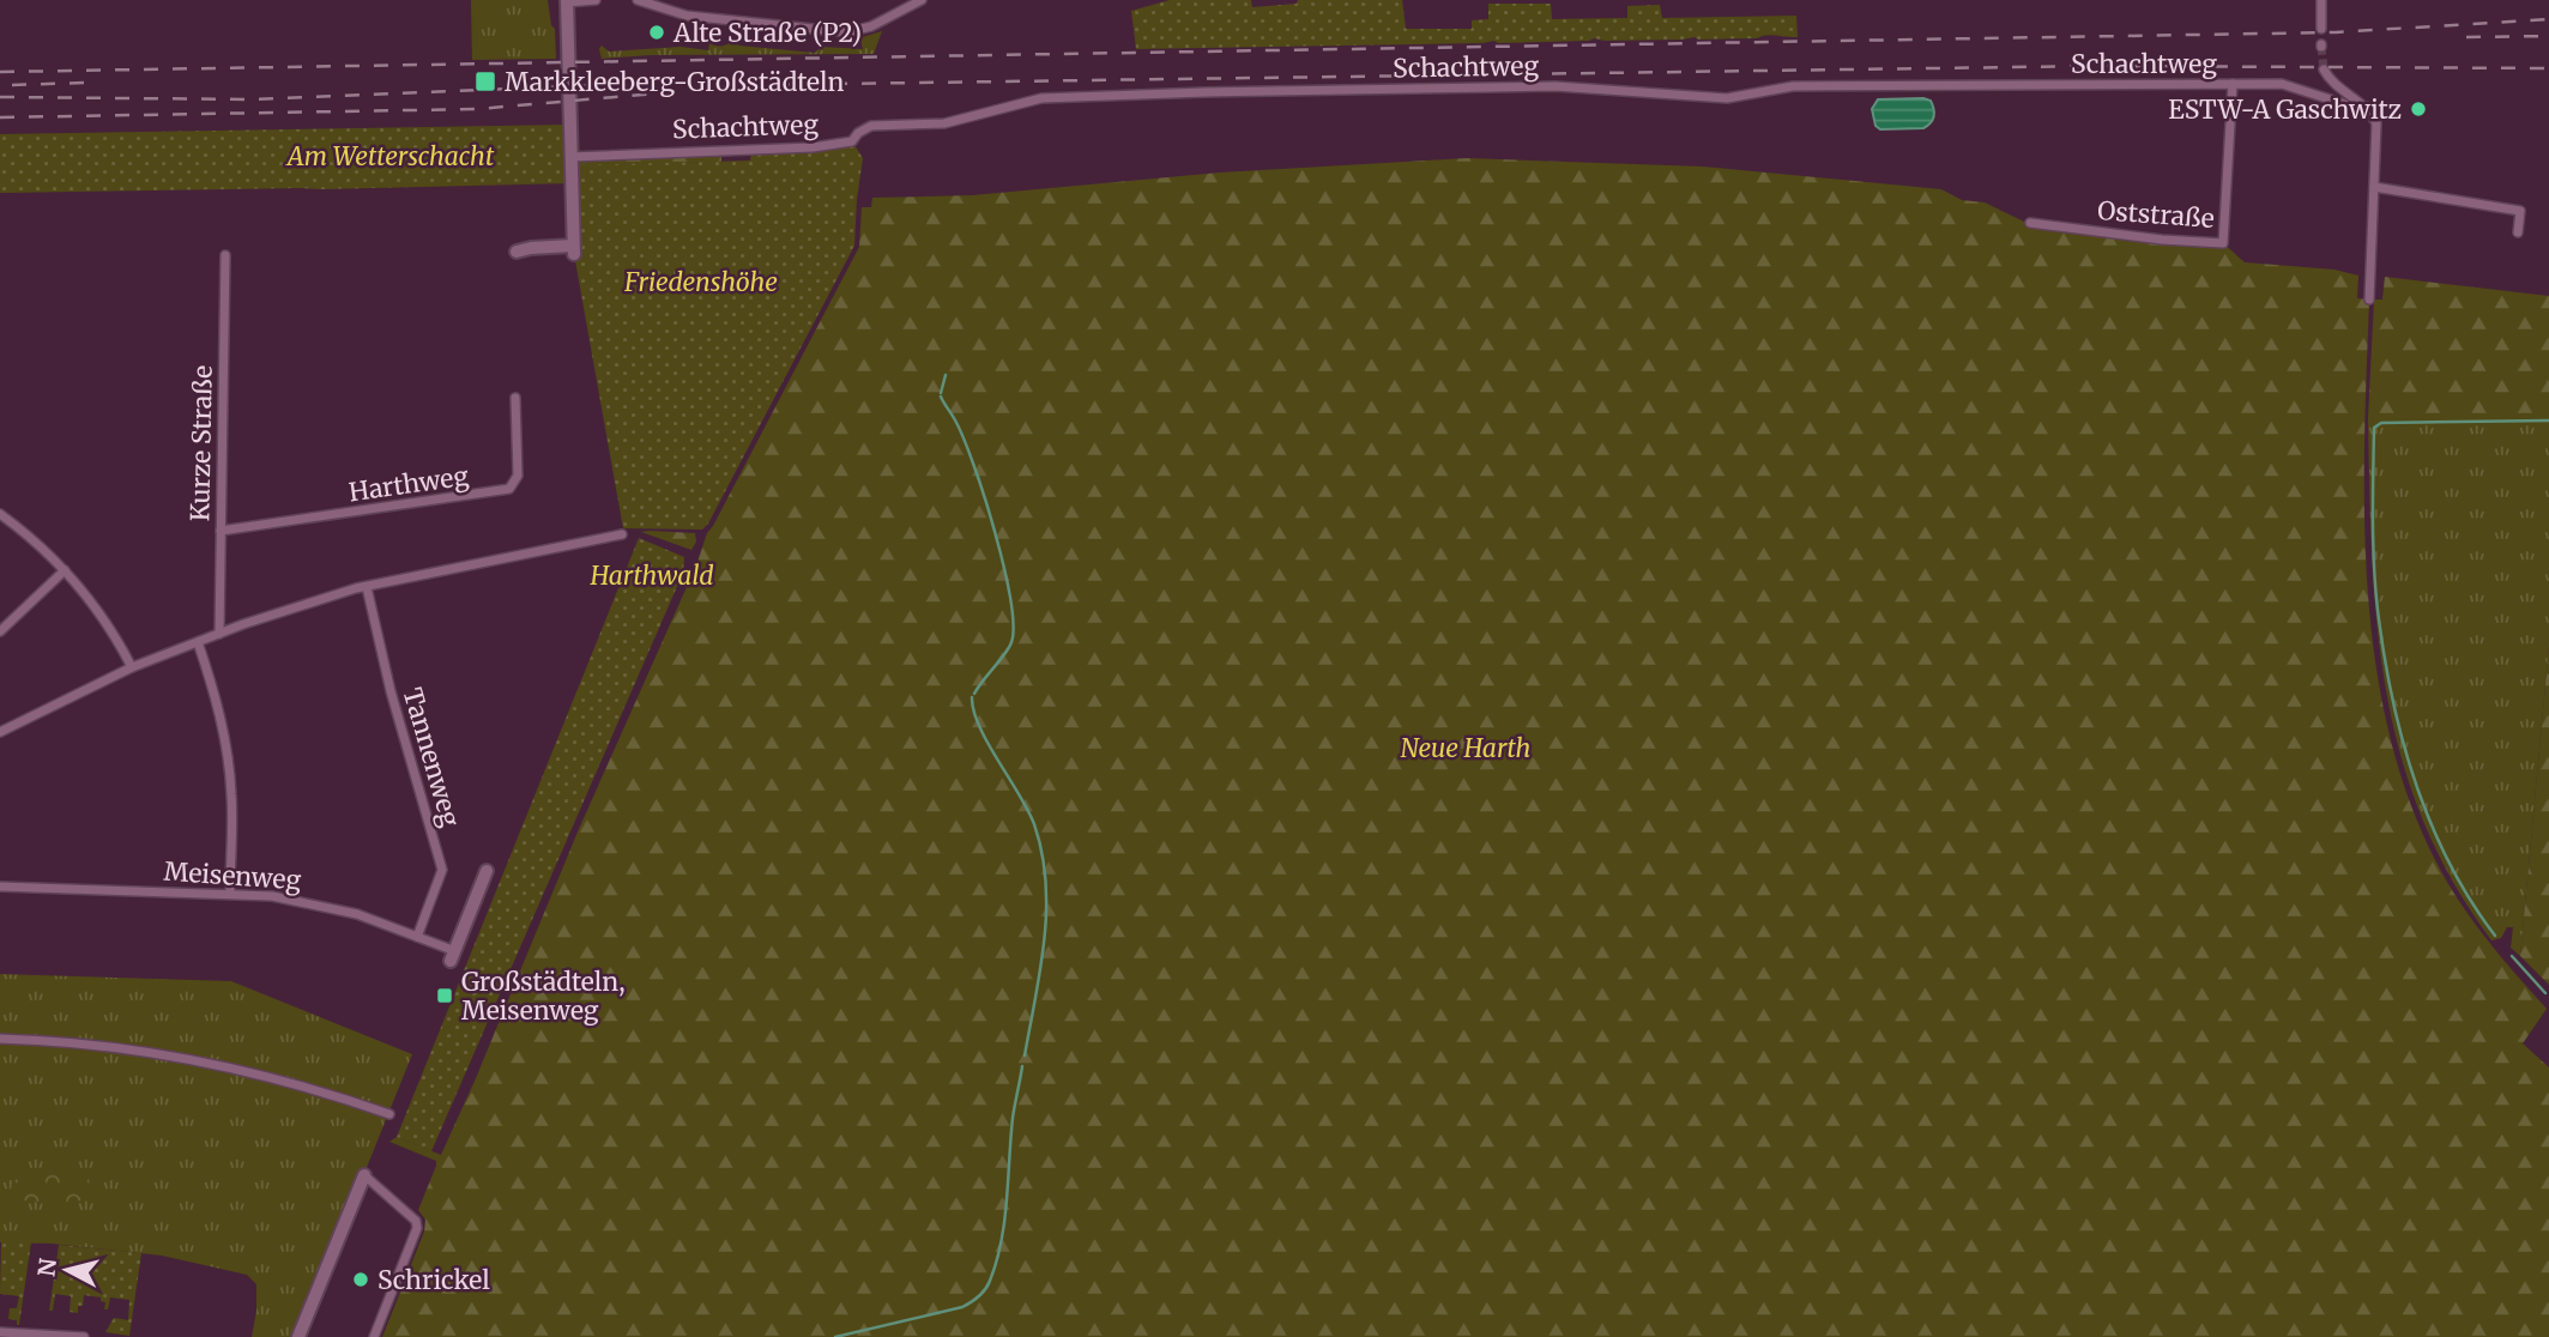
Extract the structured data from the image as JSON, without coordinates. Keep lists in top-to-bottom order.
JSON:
{
  "streets": {
    "street": [
      "Schachtweg",
      "Oststraße",
      "Kurze Straße",
      "Harthweg",
      "Tannenweg",
      "Meisenweg"
    ]
  },
  "crossings": [
    ["Schachtweg", "Oststraße"],
    ["Kurze Straße", "Harthweg"],
    ["Tannenweg", "Meisenweg"]
  ],
  "parks": [
    "Am Wetterschacht",
    "Friedenshöhe",
    "Harthwald",
    "Neue Harth"
  ],
  "places": {
    "other": ["Alte Straße (P2)", "ESTW-A Gaschwitz", "Schrickel"],
    "transit": ["Markkleeberg-Großstädteln", "Großstädteln, Meisenweg"]
  },
  "north": "left"
}
